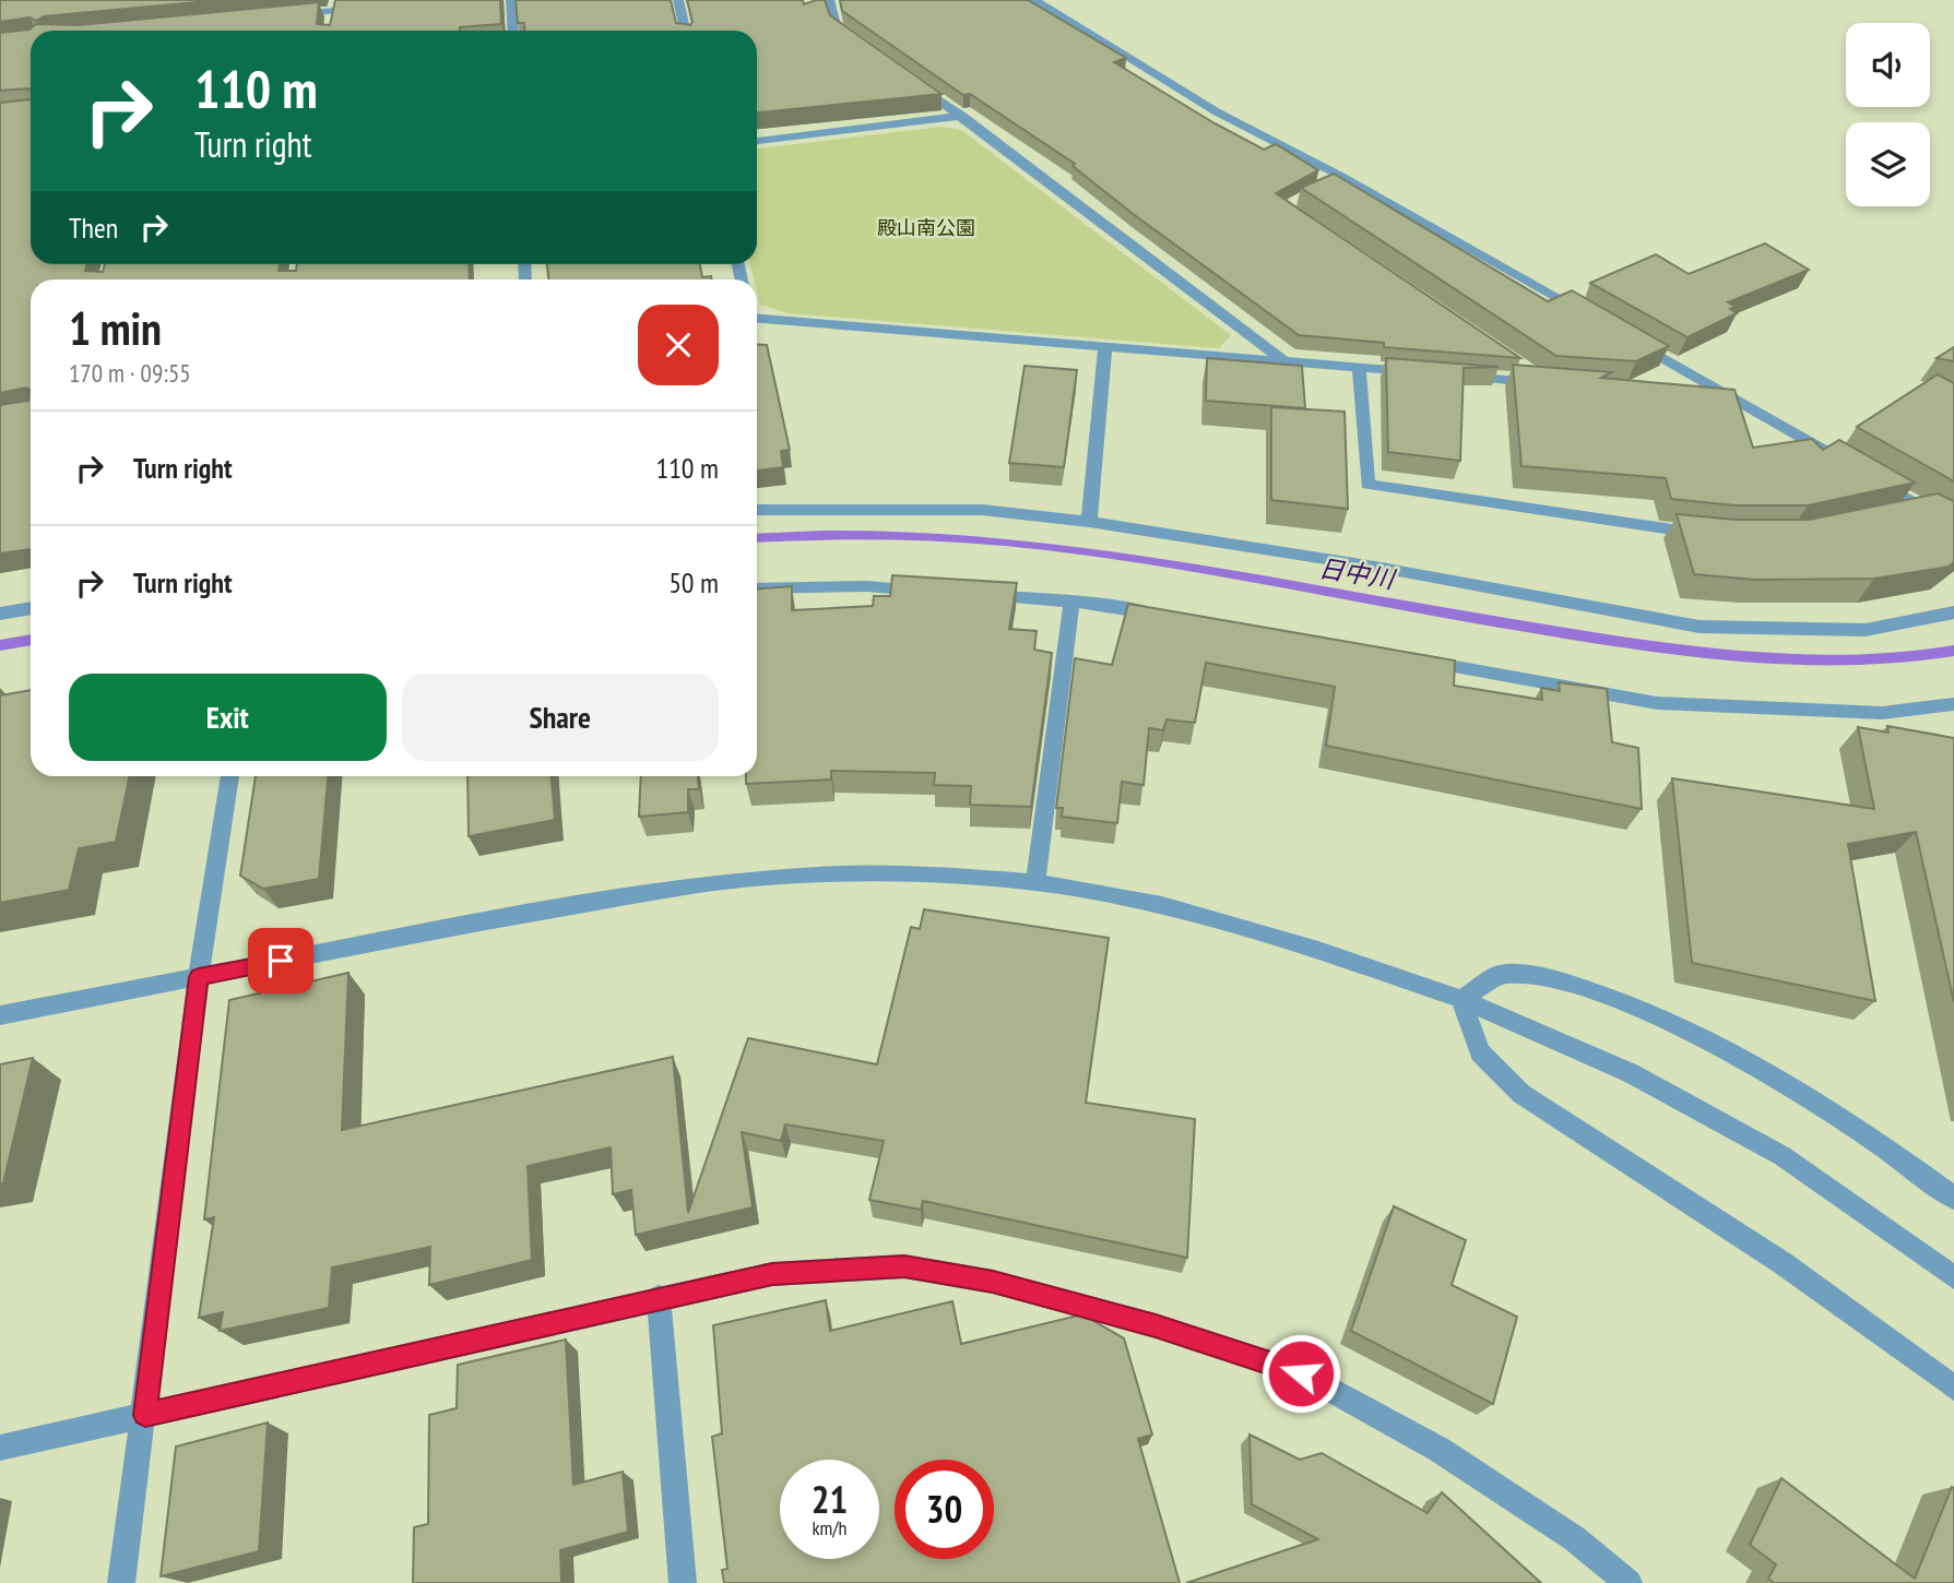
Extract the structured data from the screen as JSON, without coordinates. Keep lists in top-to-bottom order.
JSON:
{
  "water": ["日中川"],
  "parks": ["殿山南公園"],
  "page": {
    "turn": ["110 m", "Turn right"],
    "then": "Then",
    "heading": ["1 min", "170 m · 09:55"],
    "list": [
      {
        "name": "Turn right",
        "value": "110 m"
      },
      {
        "name": "Turn right",
        "value": "50 m"
      }
    ],
    "buttons": ["Exit", "Share"],
    "speed": "21 km/h",
    "limit": "30"
  }
}
